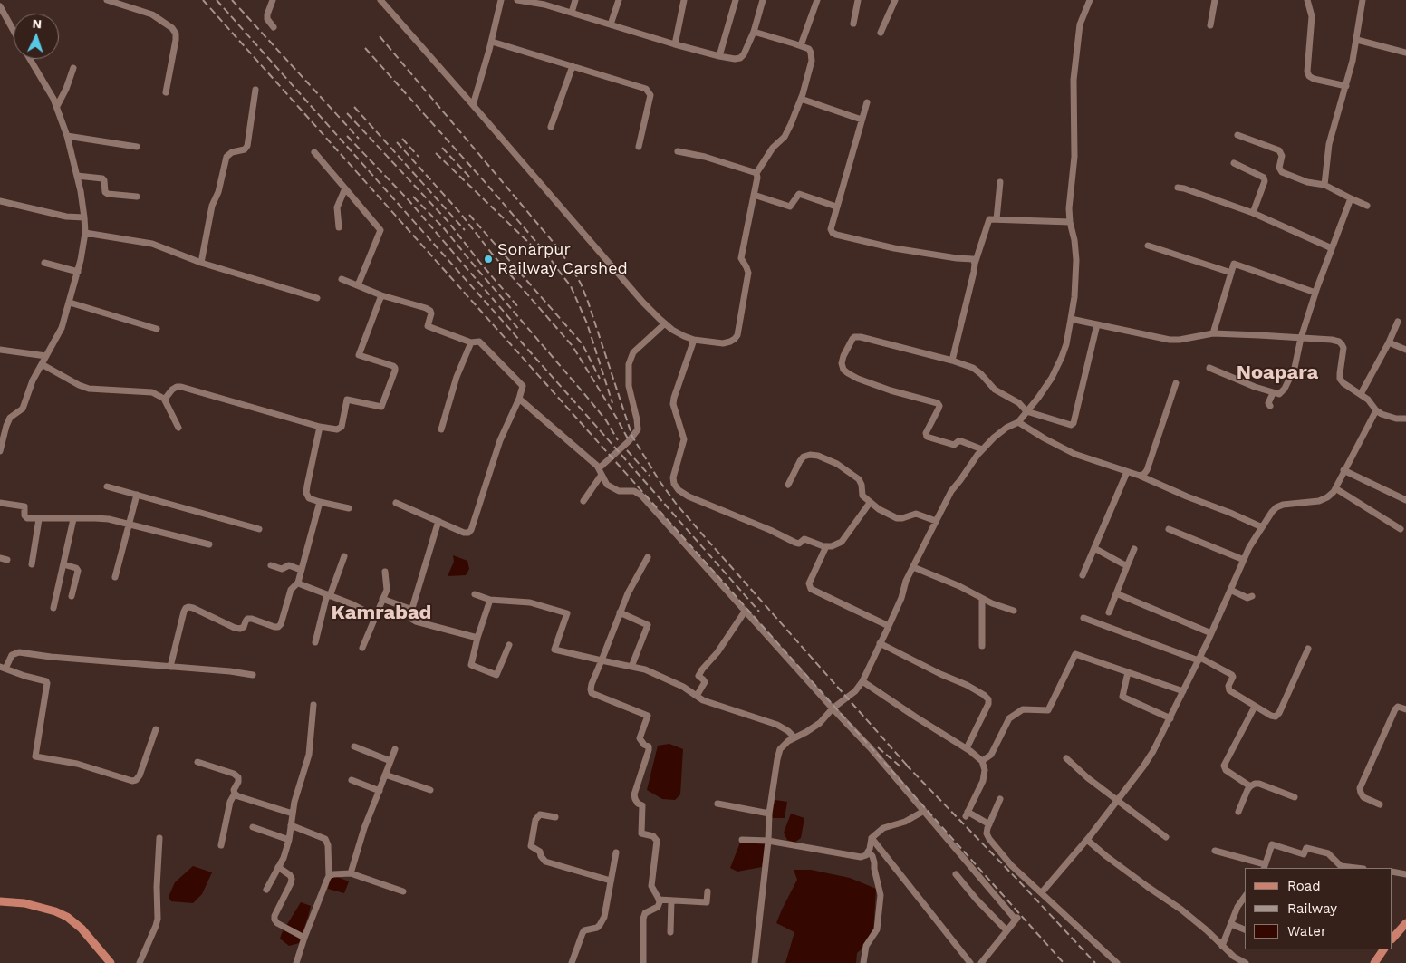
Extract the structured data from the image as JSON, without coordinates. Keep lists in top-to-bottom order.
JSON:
{
  "districts": ["Noapara", "Kamrabad"],
  "places": ["Sonarpur Railway Carshed"],
  "legend": ["Road", "Railway", "Water"],
  "north": "top"
}
